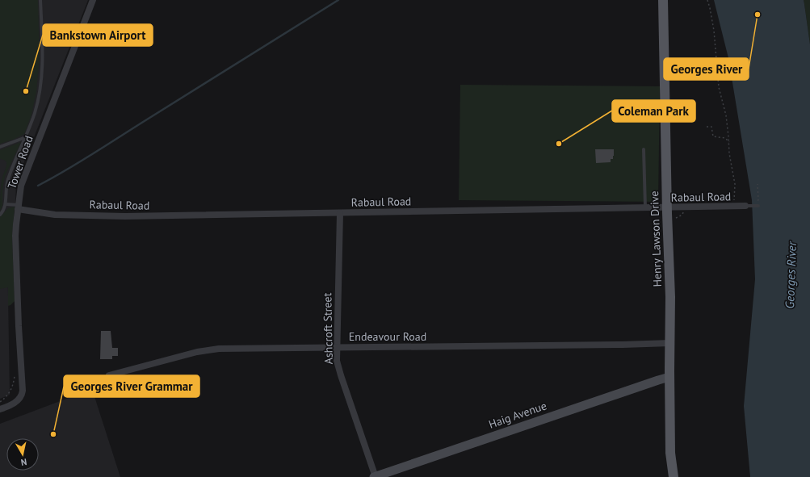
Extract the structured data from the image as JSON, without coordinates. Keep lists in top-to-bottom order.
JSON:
{
  "streets": {
    "main road": ["Henry Lawson Drive", "Haig Avenue"],
    "street": [
      "Tower Road",
      "Rabaul Road",
      "Ashcroft Street",
      "Endeavour Road"
    ]
  },
  "crossings": [
    ["Tower Road", "Rabaul Road"],
    ["Rabaul Road", "Henry Lawson Drive"],
    ["Rabaul Road", "Ashcroft Street"],
    ["Henry Lawson Drive", "Endeavour Road"],
    ["Henry Lawson Drive", "Haig Avenue"],
    ["Ashcroft Street", "Endeavour Road"],
    ["Ashcroft Street", "Haig Avenue"]
  ],
  "water": ["Georges River"],
  "places": [
    "Georges River",
    "Bankstown Airport",
    "Coleman Park",
    "Georges River Grammar"
  ],
  "north": "bottom"
}
